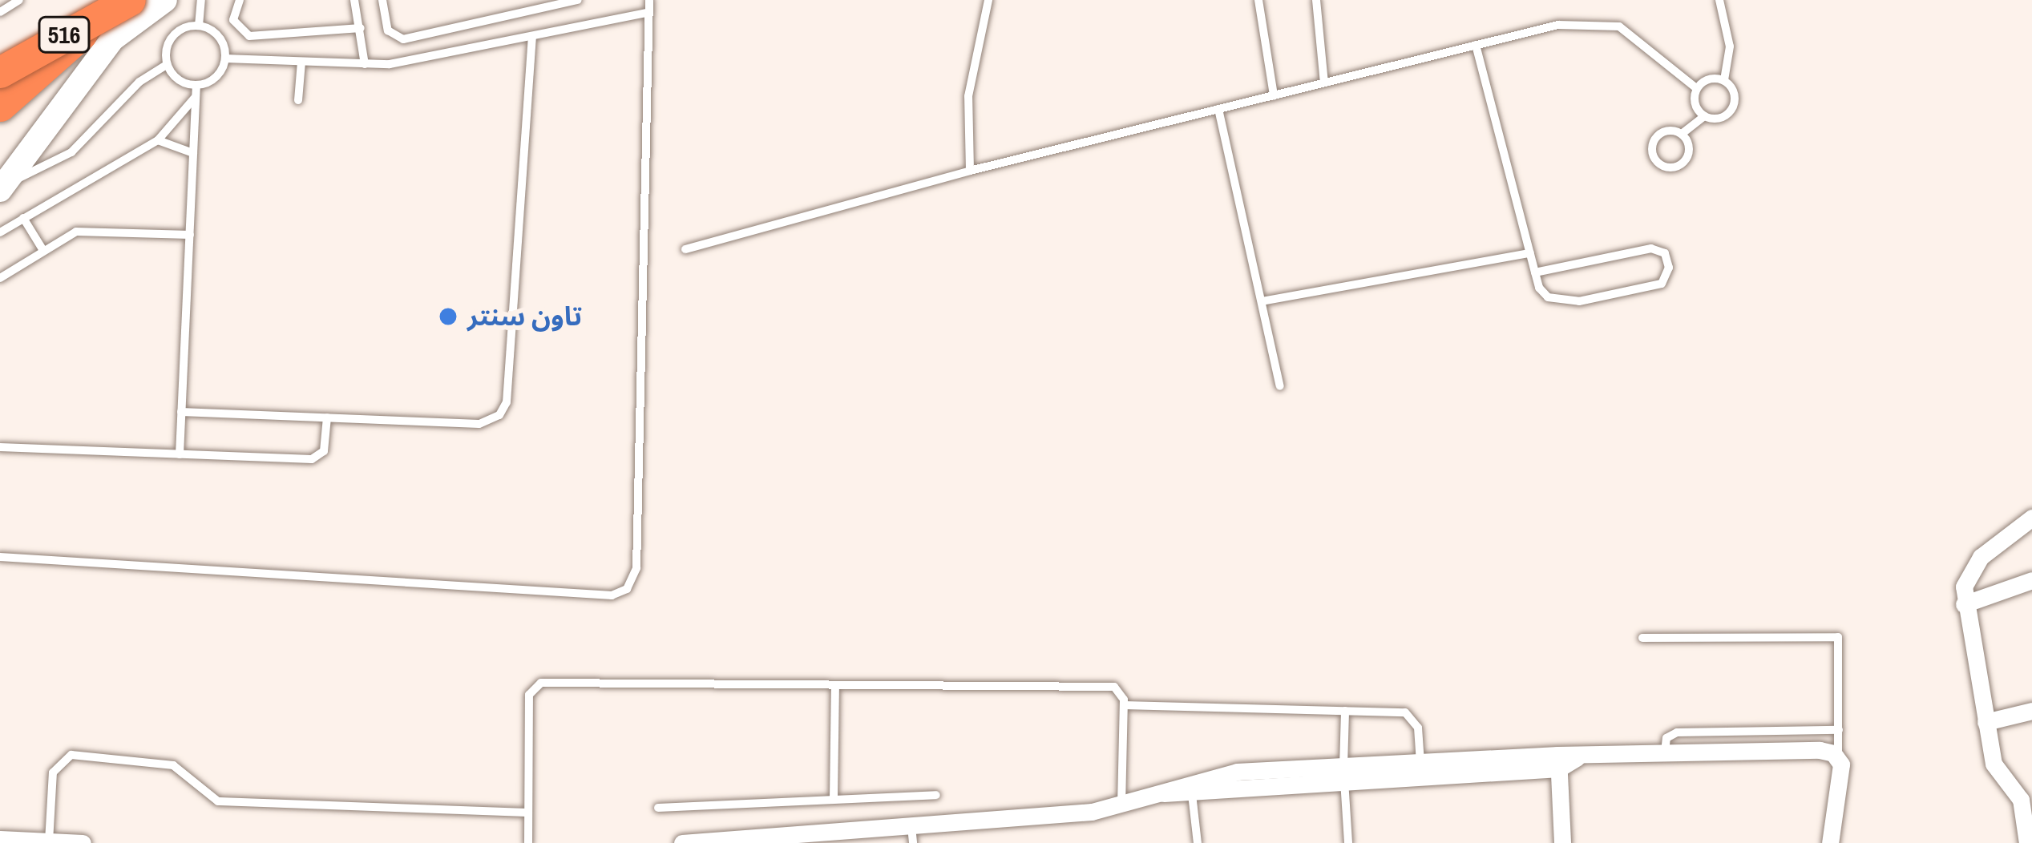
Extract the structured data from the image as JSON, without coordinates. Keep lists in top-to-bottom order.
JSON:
{
  "streets": {
    "highway": ["516"]
  },
  "places": ["تاون سنتر"]
}
